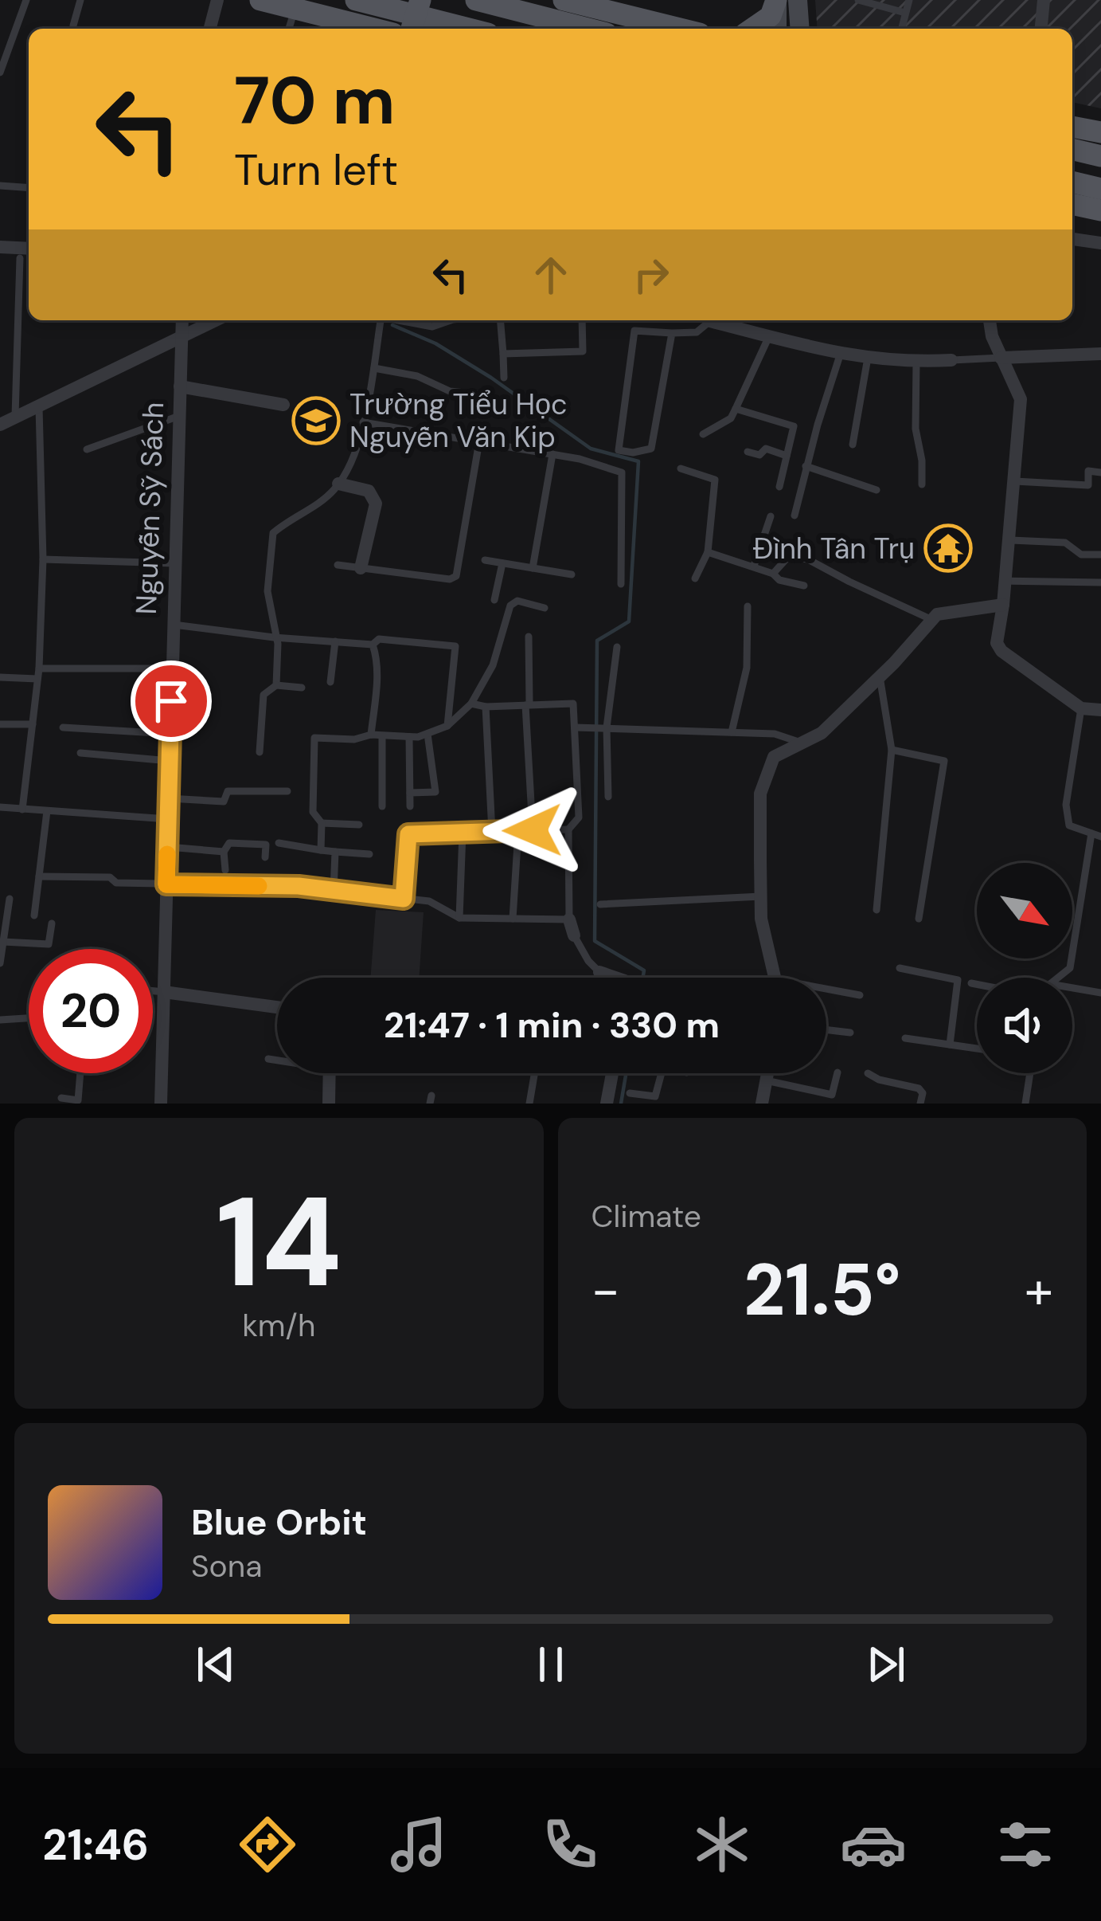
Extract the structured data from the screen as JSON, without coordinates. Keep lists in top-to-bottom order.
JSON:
{
  "streets": {
    "street": ["Nguyễn Sỹ Sách"]
  },
  "places": {
    "school or university": ["Trường Tiểu Học Nguyễn Văn Kip"],
    "temple": ["Đình Tân Trụ"]
  },
  "north": "bottom right",
  "page": {
    "turn": ["70 m", "Turn left"],
    "limit": "20",
    "trip": "21:47 · 1 min · 330 m",
    "tile": [
      ["14", "km/h"],
      "Climate"
    ],
    "heat": ["−", "21.5°", "+"],
    "song": ["Blue Orbit", "Sona"],
    "tabs": "21:46"
  }
}
